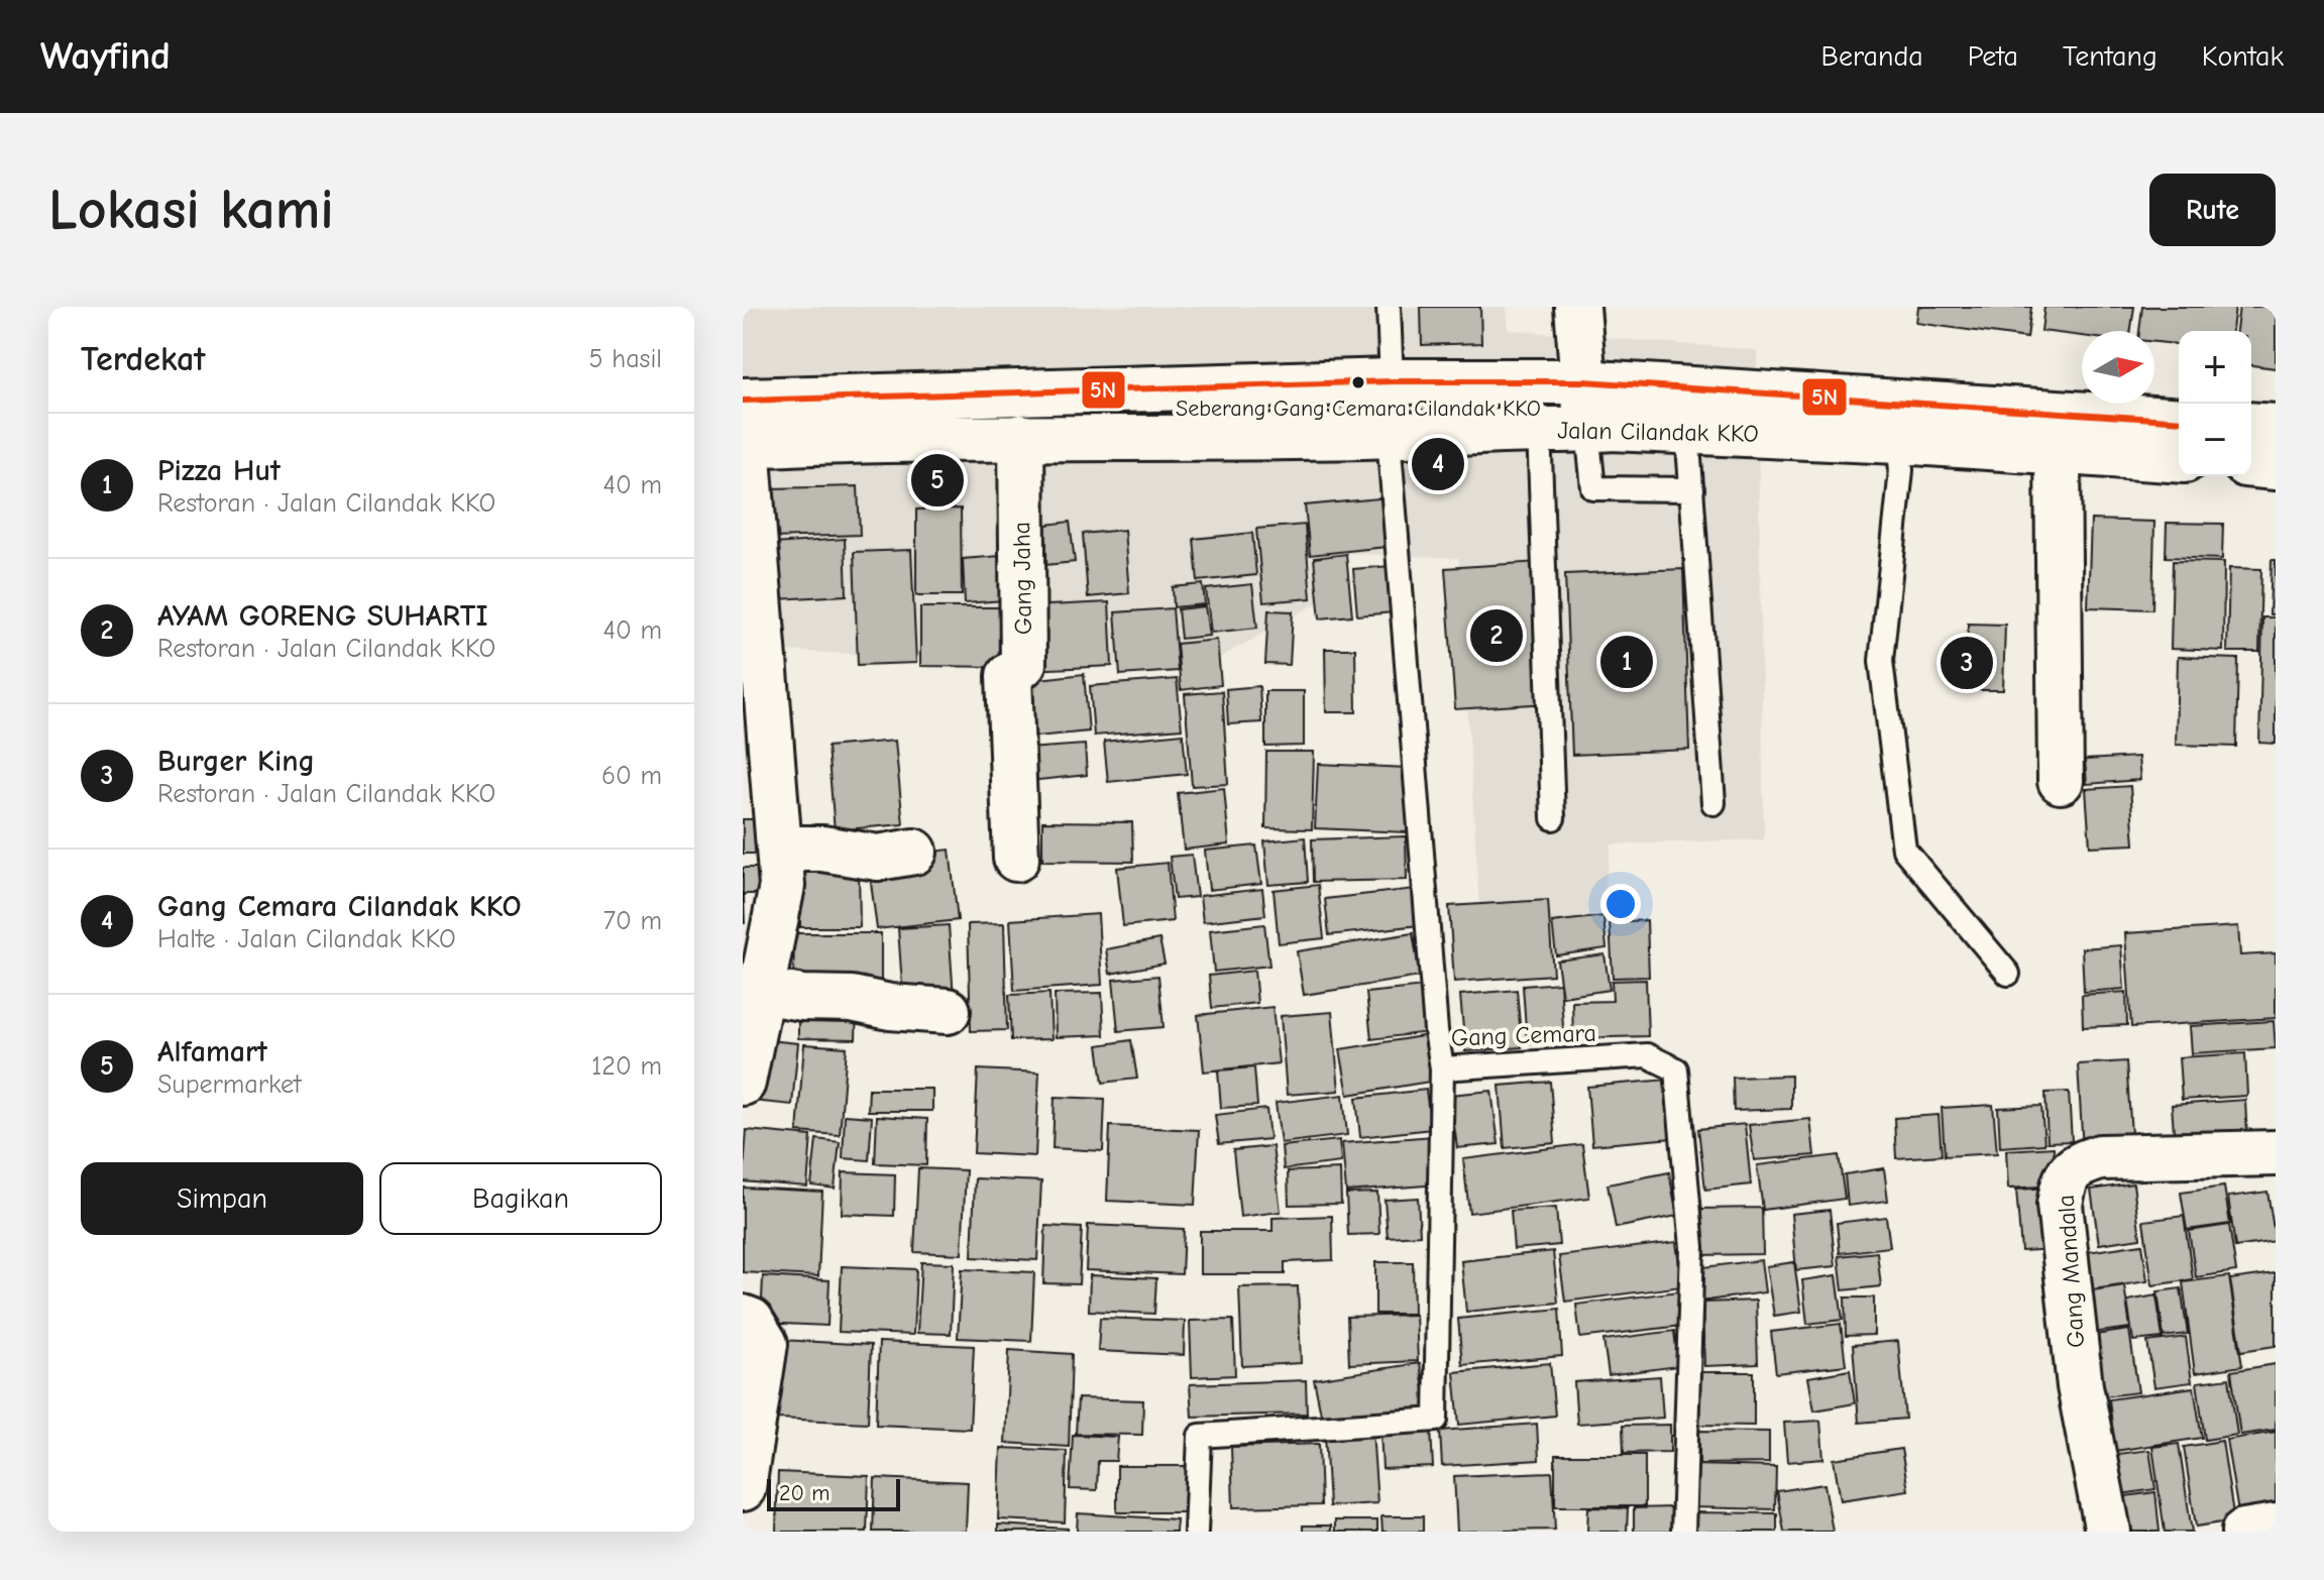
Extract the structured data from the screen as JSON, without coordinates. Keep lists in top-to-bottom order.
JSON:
{
  "streets": {
    "street": ["Jalan Cilandak KKO", "Gang Jaha", "Gang Mandala"],
    "lane": ["Gang Cemara"]
  },
  "crossings": [
    ["Jalan Cilandak KKO", "Gang Jaha"],
    ["Jalan Cilandak KKO", "Gang Cemara"]
  ],
  "places": ["Seberang Gang Cemara Cilandak KKO"],
  "lines": ["transit line 5N"],
  "scale_bar": "20 m",
  "north": "right",
  "page": {
    "header": "Wayfind",
    "nav": [
      "Beranda",
      "Peta",
      "Tentang",
      "Kontak"
    ],
    "buttons": [
      "Rute",
      ["Simpan", "Bagikan"]
    ],
    "title": "Lokasi kami",
    "heading": ["Terdekat", "5 hasil"],
    "map_buttons": ["+", "−"],
    "list": [
      {
        "mark": "1",
        "name": "Pizza Hut",
        "note": "Restoran · Jalan Cilandak KKO",
        "value": "40 m"
      },
      {
        "mark": "2",
        "name": "AYAM GORENG SUHARTI",
        "note": "Restoran · Jalan Cilandak KKO",
        "value": "40 m"
      },
      {
        "mark": "3",
        "name": "Burger King",
        "note": "Restoran · Jalan Cilandak KKO",
        "value": "60 m"
      },
      {
        "mark": "4",
        "name": "Gang Cemara Cilandak KKO",
        "note": "Halte · Jalan Cilandak KKO",
        "value": "70 m"
      },
      {
        "mark": "5",
        "name": "Alfamart",
        "note": "Supermarket",
        "value": "120 m"
      }
    ],
    "pins": [
      "4",
      "5",
      "2",
      "1",
      "3"
    ],
    "scale": "20 m"
  }
}
